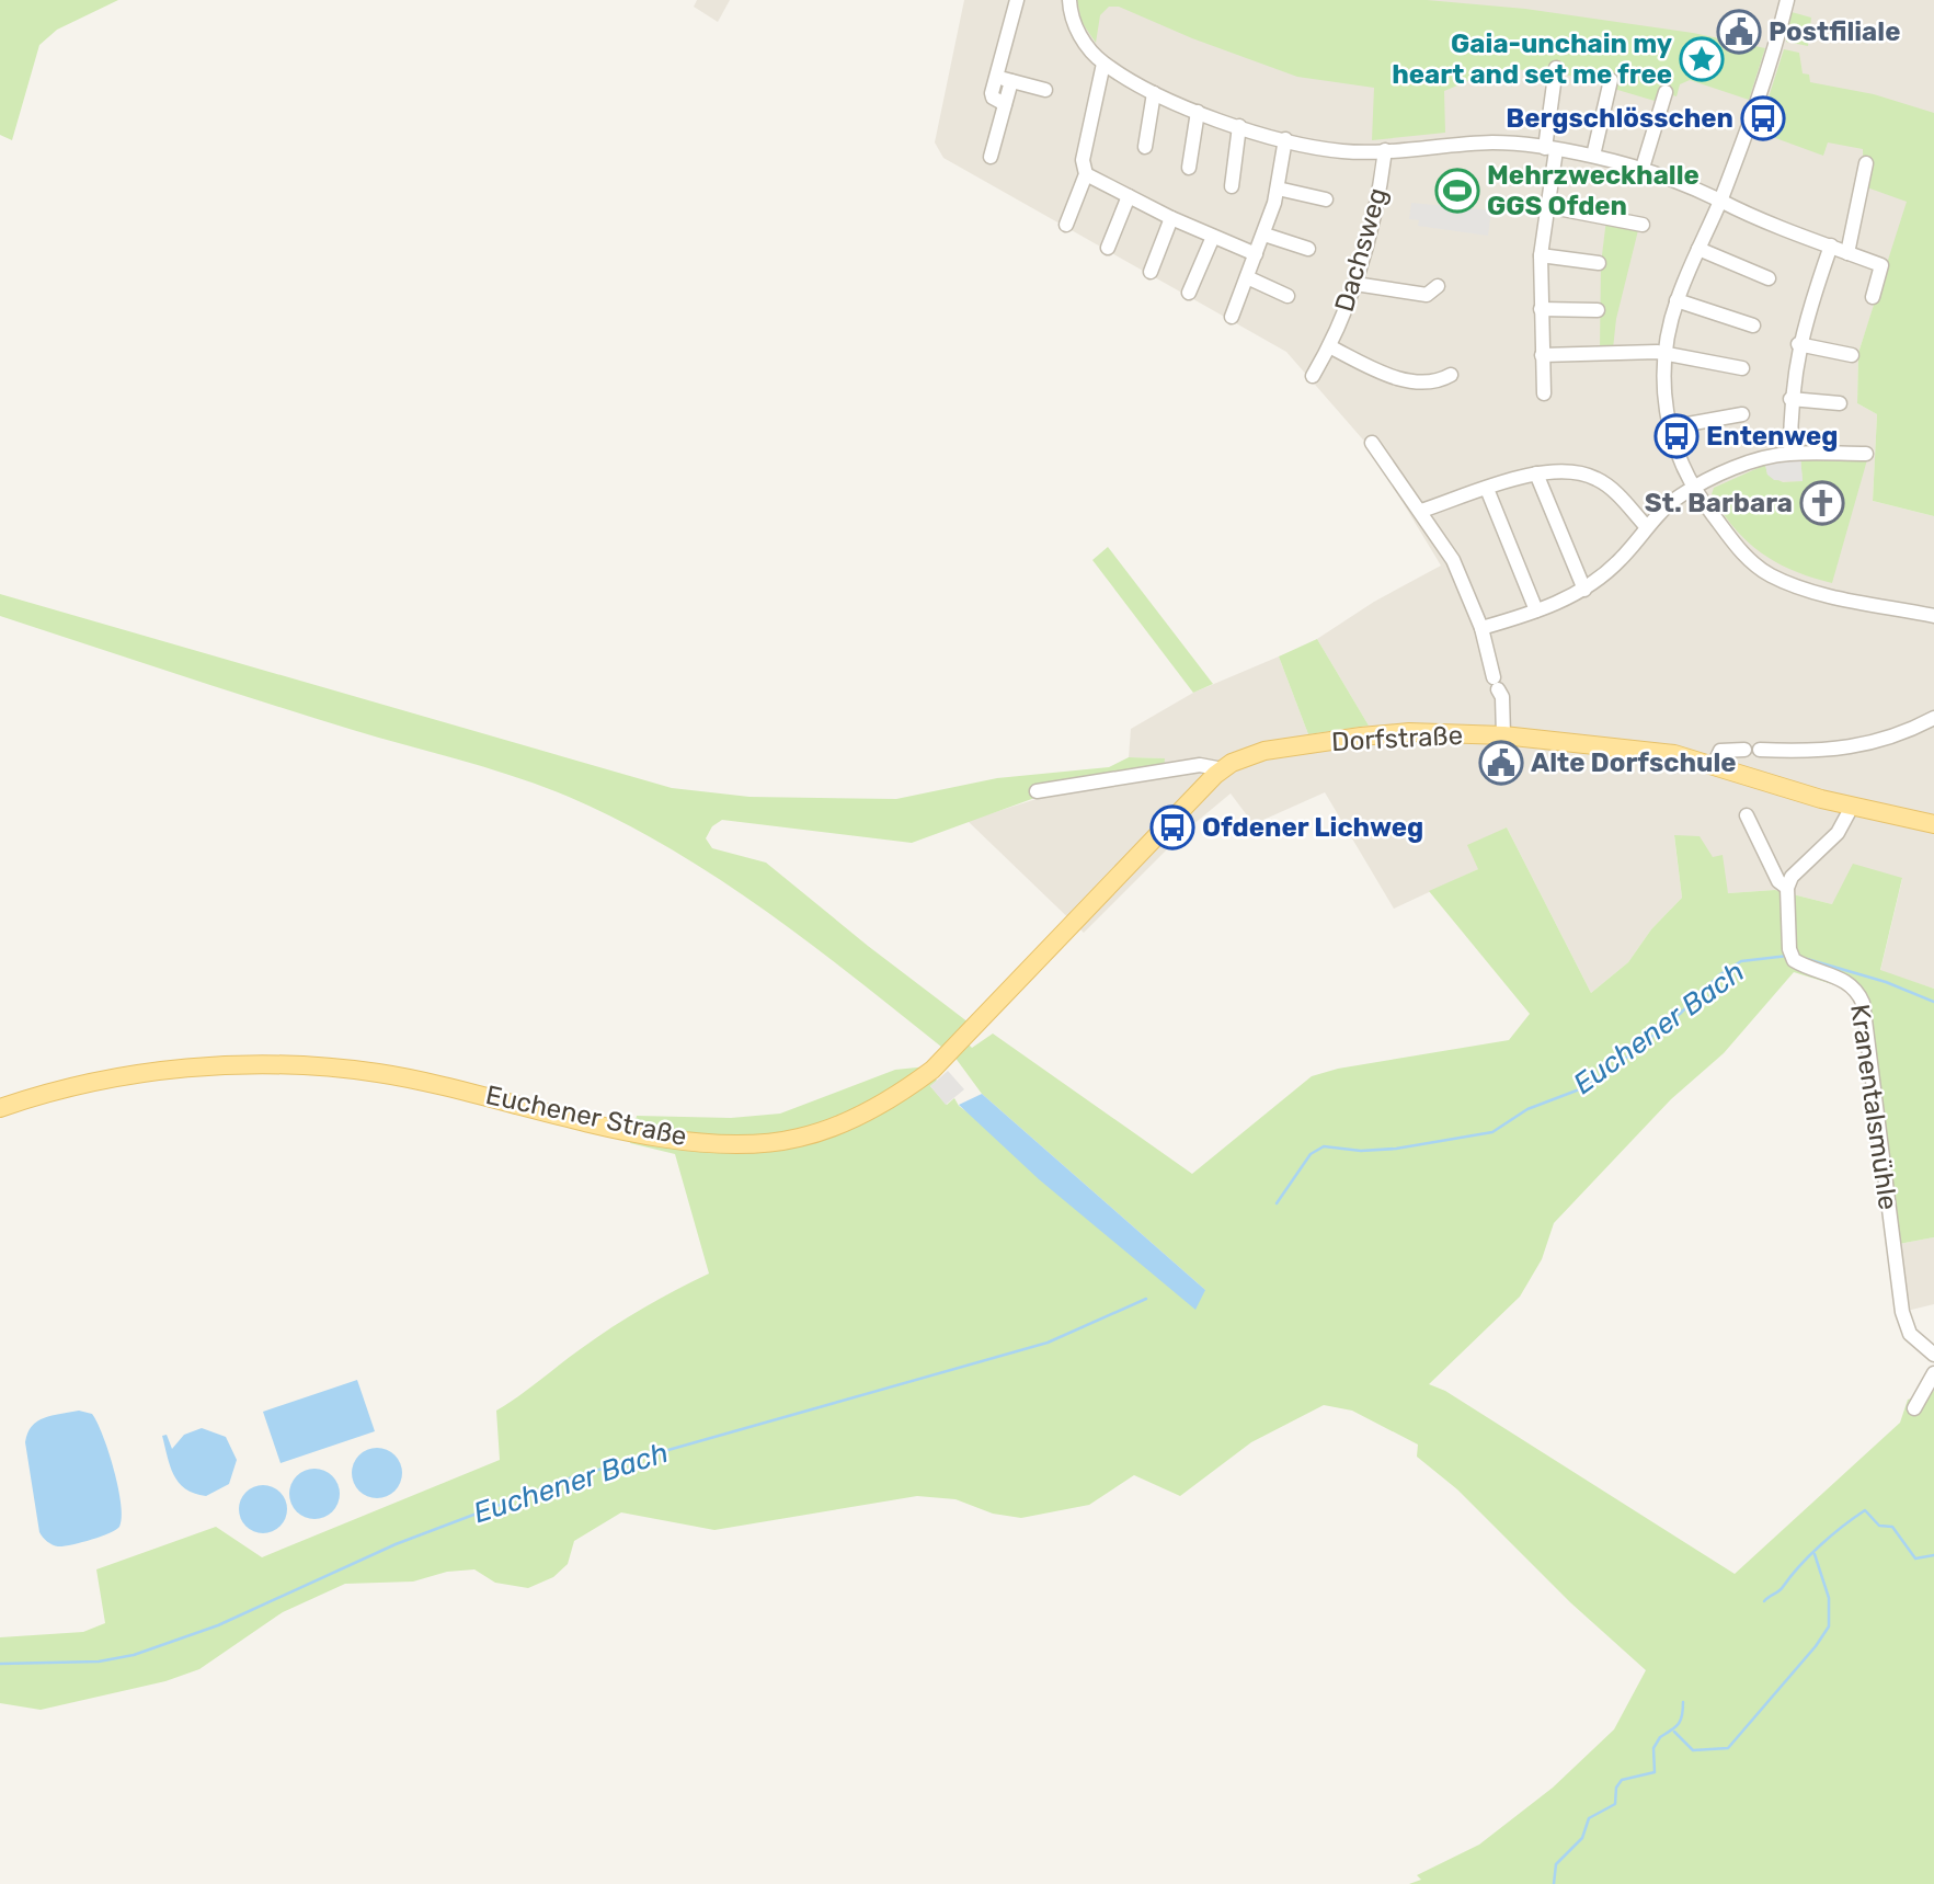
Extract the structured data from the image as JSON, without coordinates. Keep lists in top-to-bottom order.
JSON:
{
  "streets": {
    "main road": ["Dorfstraße", "Euchener Straße"],
    "street": ["Dachsweg", "Kranentalsmühle"]
  },
  "crossings": [
    ["Dorfstraße", "Euchener Straße"]
  ],
  "water": ["Euchener Bach"],
  "places": {
    "public building": ["Postfiliale", "Alte Dorfschule"],
    "place": ["Gaia-unchain my heart and set me free"],
    "bus stop": ["Bergschlösschen", "Entenweg", "Ofdener Lichweg"],
    "sports": ["Mehrzweckhalle GGS Ofden"],
    "church": ["St. Barbara"]
  }
}
